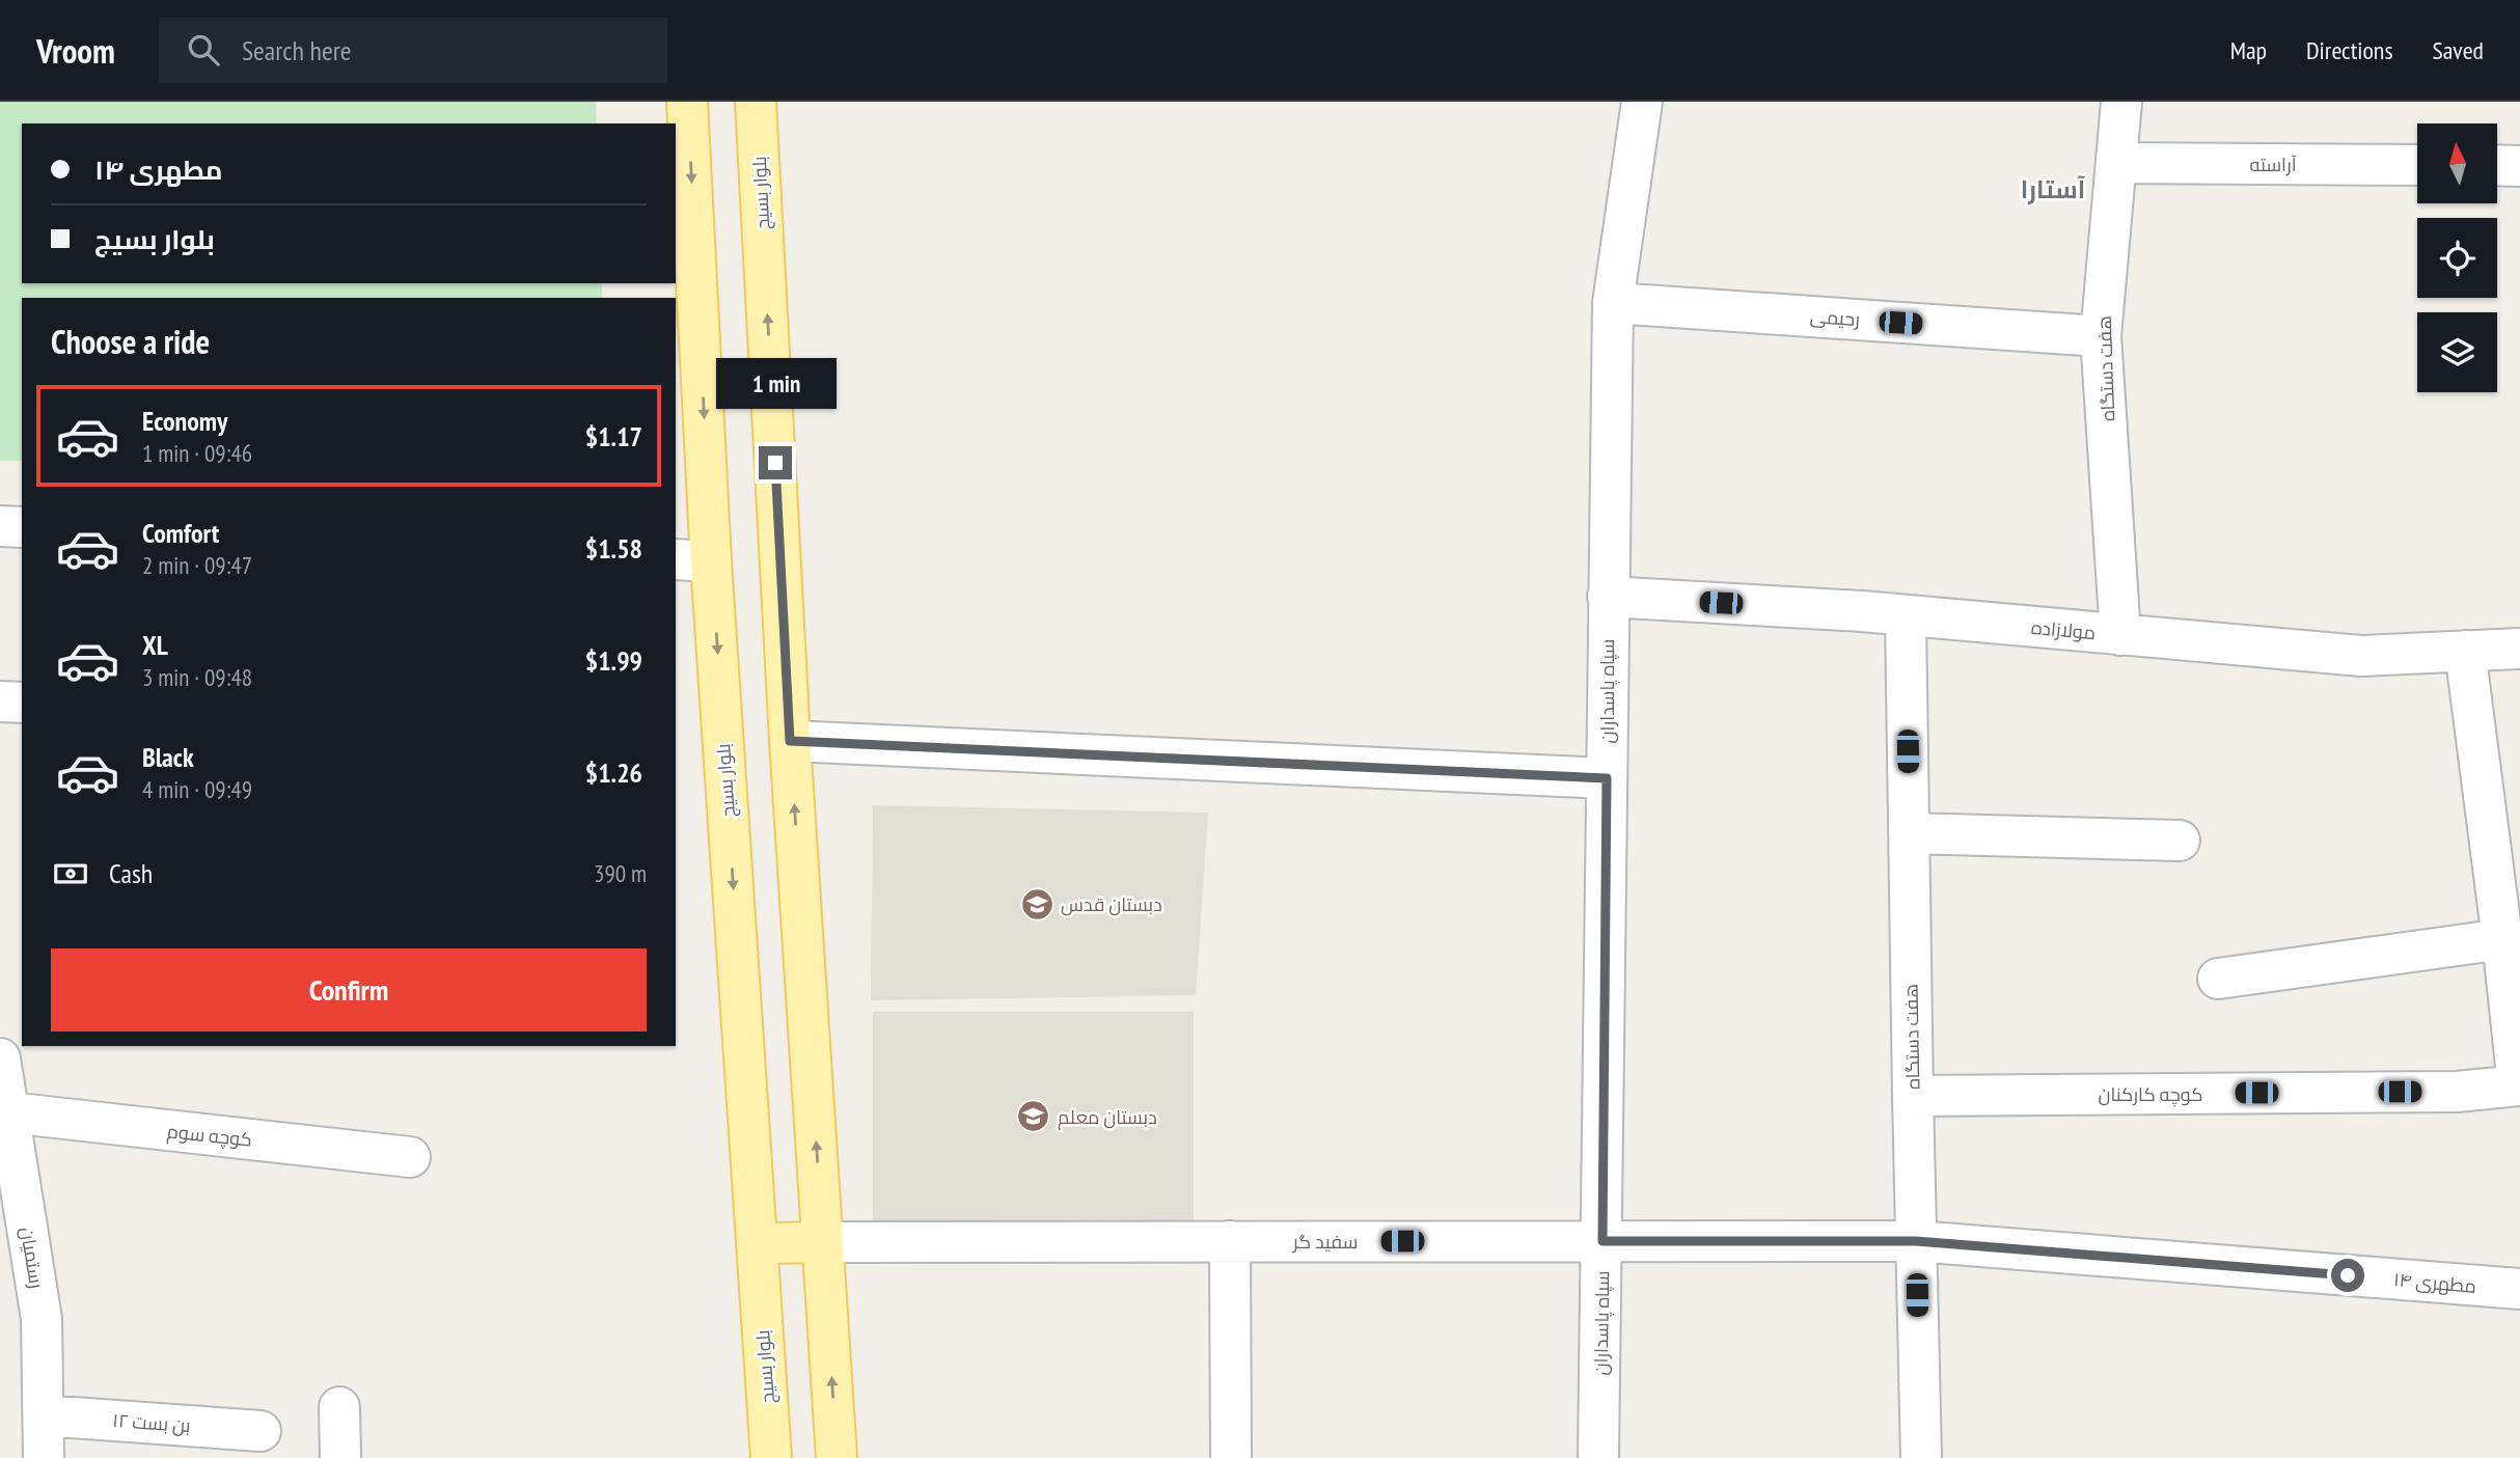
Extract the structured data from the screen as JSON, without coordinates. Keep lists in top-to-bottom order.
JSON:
{
  "streets": {
    "main road": ["بلوار بسیج"],
    "street": [
      "آراسته",
      "رحیمی",
      "هفت دستگاه",
      "مولازاده",
      "سپاه پاسداران",
      "کوچه کارکنان",
      "کوچه سوم",
      "سفید گر",
      "رستمیان",
      "مطهری ۱۴",
      "بن بست ۱۲"
    ]
  },
  "crossings": [
    ["آراسته", "هفت دستگاه"],
    ["بلوار بسیج", "سفید گر"],
    ["رحیمی", "هفت دستگاه"],
    ["رحیمی", "سپاه پاسداران"],
    ["هفت دستگاه", "مولازاده"],
    ["هفت دستگاه", "کوچه کارکنان"],
    ["هفت دستگاه", "سفید گر"],
    ["هفت دستگاه", "مطهری ۱۴"],
    ["مولازاده", "سپاه پاسداران"],
    ["سپاه پاسداران", "سفید گر"],
    ["کوچه سوم", "رستمیان"],
    ["سفید گر", "مطهری ۱۴"],
    ["رستمیان", "بن بست ۱۲"]
  ],
  "districts": ["آستارا"],
  "places": {
    "school or university": ["دبستان قدس", "دبستان معلم"]
  },
  "north": "top",
  "page": {
    "header": "Vroom",
    "search": "Search here",
    "nav": ["Map", "Directions", "Saved"],
    "banner": ["مطهری ۱۴", "بلوار بسیج"],
    "heading": "Choose a ride",
    "bubble": "1 min",
    "list": [
      {
        "name": "Economy",
        "note": "1 min · 09:46",
        "value": "$1.17"
      },
      {
        "name": "Comfort",
        "note": "2 min · 09:47",
        "value": "$1.58"
      },
      {
        "name": "XL",
        "note": "3 min · 09:48",
        "value": "$1.99"
      },
      {
        "name": "Black",
        "note": "4 min · 09:49",
        "value": "$1.26"
      }
    ],
    "pay": ["Cash", "390 m"],
    "buttons": "Confirm"
  }
}
